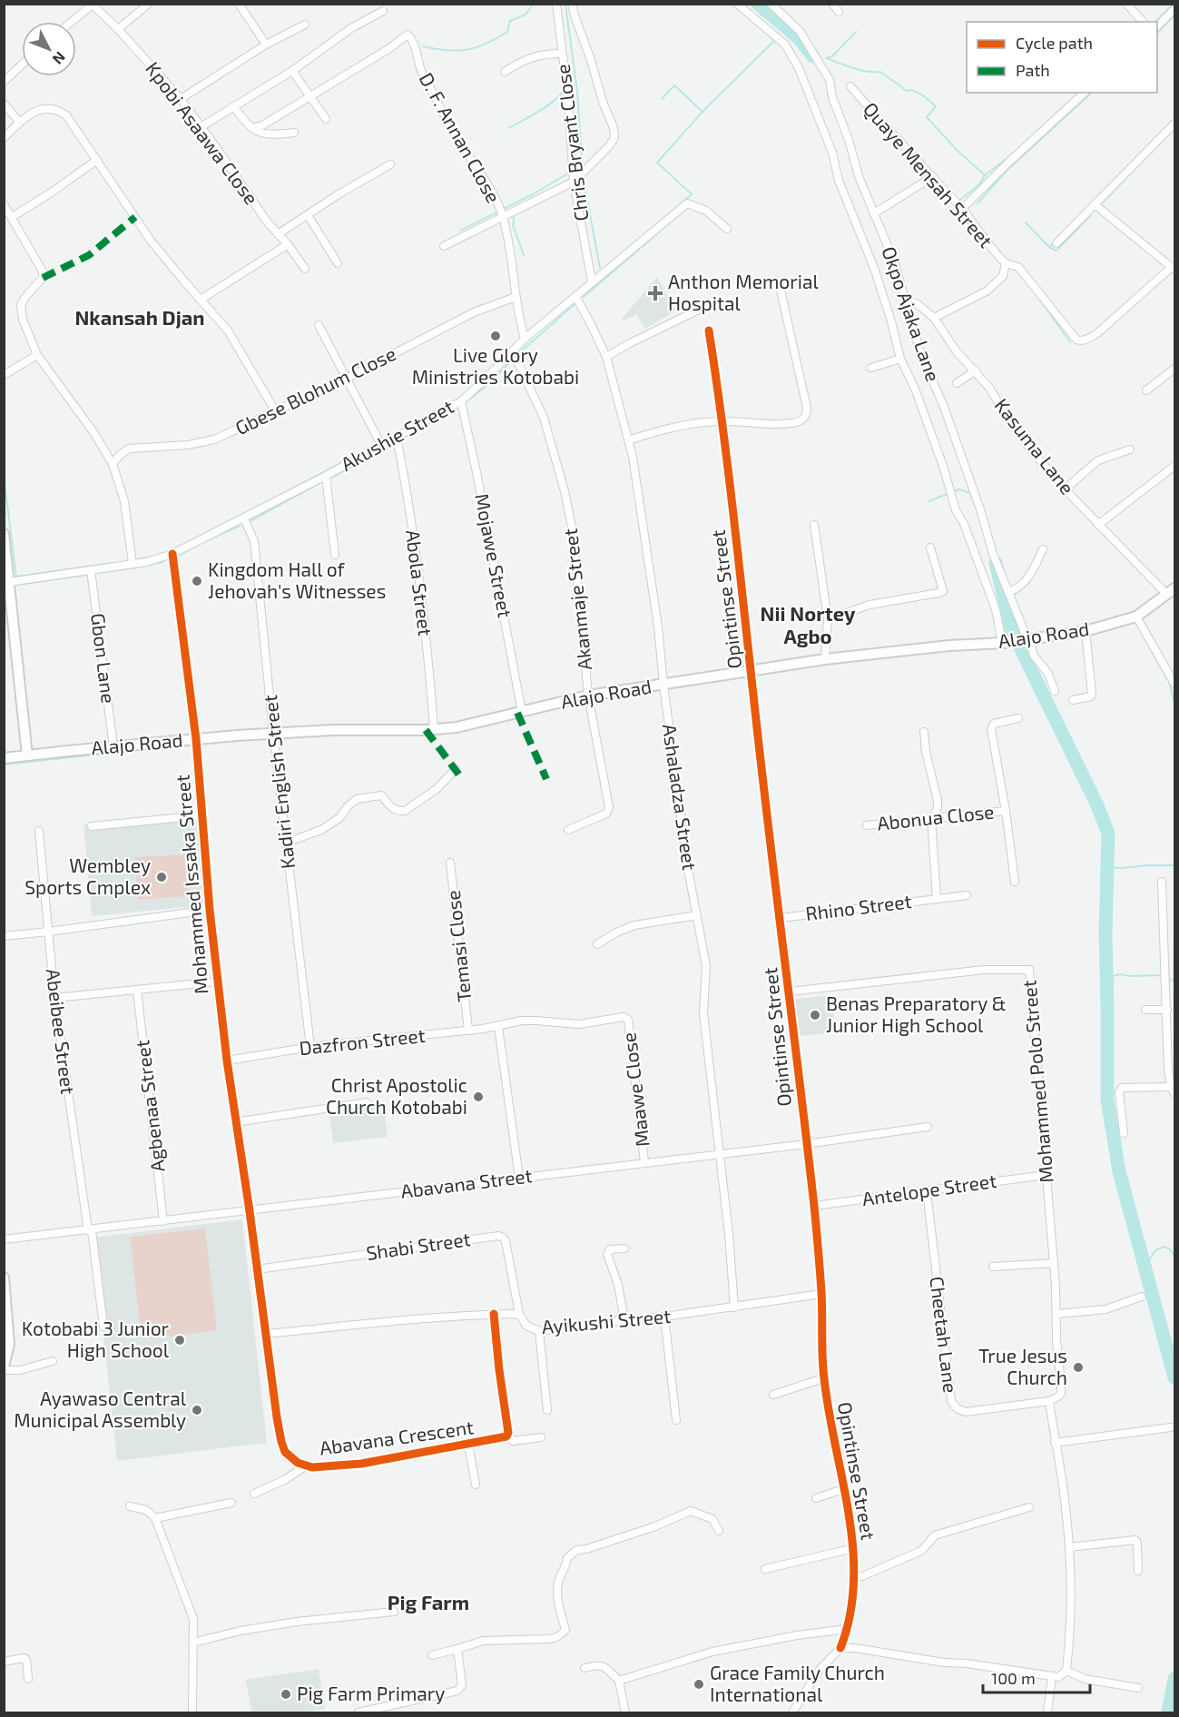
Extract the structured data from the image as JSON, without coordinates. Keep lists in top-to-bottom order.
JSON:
{
  "streets": {
    "street": [
      "Kpobi Asaawa Close",
      "D. F. Annan Close",
      "Chris Bryant Close",
      "Quaye Mensah Street",
      "Okpo Ajaka Lane",
      "Gbese Blohum Close",
      "Akushie Street",
      "Kasuma Lane",
      "Mojawe Street",
      "Abola Street",
      "Akanmaje Street",
      "Opintinse Street",
      "Alajo Road",
      "Gbon Lane",
      "Kadiri English Street",
      "Ashaladza Street",
      "Abonua Close",
      "Mohammed Issaka Street",
      "Rhino Street",
      "Temasi Close",
      "Abeibee Street",
      "Dazfron Street",
      "Mohammed Polo Street",
      "Maawe Close",
      "Agbenaa Street",
      "Abavana Street",
      "Antelope Street",
      "Shabi Street",
      "Ayikushi Street",
      "Cheetah Lane",
      "Abavana Crescent"
    ]
  },
  "crossings": [
    ["D. F. Annan Close", "Gbese Blohum Close"],
    ["D. F. Annan Close", "Akushie Street"],
    ["Chris Bryant Close", "Akushie Street"],
    ["Okpo Ajaka Lane", "Kasuma Lane"],
    ["Okpo Ajaka Lane", "Alajo Road"],
    ["Akushie Street", "Mojawe Street"],
    ["Akushie Street", "Abola Street"],
    ["Akushie Street", "Akanmaje Street"],
    ["Akushie Street", "Gbon Lane"],
    ["Akushie Street", "Kadiri English Street"],
    ["Akushie Street", "Ashaladza Street"],
    ["Akushie Street", "Mohammed Issaka Street"],
    ["Kasuma Lane", "Alajo Road"],
    ["Mojawe Street", "Alajo Road"],
    ["Abola Street", "Alajo Road"],
    ["Akanmaje Street", "Alajo Road"],
    ["Opintinse Street", "Alajo Road"],
    ["Opintinse Street", "Rhino Street"],
    ["Opintinse Street", "Mohammed Polo Street"],
    ["Opintinse Street", "Abavana Street"],
    ["Opintinse Street", "Antelope Street"],
    ["Opintinse Street", "Ayikushi Street"],
    ["Alajo Road", "Gbon Lane"],
    ["Alajo Road", "Kadiri English Street"],
    ["Alajo Road", "Ashaladza Street"],
    ["Alajo Road", "Mohammed Issaka Street"],
    ["Kadiri English Street", "Dazfron Street"],
    ["Ashaladza Street", "Abavana Street"],
    ["Ashaladza Street", "Ayikushi Street"],
    ["Abonua Close", "Rhino Street"],
    ["Mohammed Issaka Street", "Dazfron Street"],
    ["Mohammed Issaka Street", "Abavana Street"],
    ["Mohammed Issaka Street", "Abavana Crescent"],
    ["Temasi Close", "Dazfron Street"],
    ["Abeibee Street", "Abavana Street"],
    ["Dazfron Street", "Maawe Close"],
    ["Mohammed Polo Street", "Antelope Street"],
    ["Mohammed Polo Street", "Cheetah Lane"],
    ["Maawe Close", "Abavana Street"],
    ["Agbenaa Street", "Abavana Street"],
    ["Abavana Street", "Abavana Crescent"],
    ["Antelope Street", "Cheetah Lane"],
    ["Shabi Street", "Ayikushi Street"],
    ["Shabi Street", "Abavana Crescent"],
    ["Ayikushi Street", "Abavana Crescent"]
  ],
  "districts": ["Nkansah Djan", "Nii Nortey Agbo", "Pig Farm"],
  "places": {
    "health": ["Anthon Memorial Hospital"],
    "other": [
      "Live Glory Ministries Kotobabi",
      "Kingdom Hall of Jehovah's Witnesses",
      "Wembley Sports Cmplex",
      "Benas Preparatory & Junior High School",
      "Christ Apostolic Church Kotobabi",
      "Kotobabi 3 Junior High School",
      "True Jesus Church",
      "Ayawaso Central Municipal Assembly",
      "Grace Family Church International",
      "Pig Farm Primary"
    ]
  },
  "legend": ["Cycle path", "Path"],
  "scale_bar": "100 m",
  "north": "bottom right"
}
